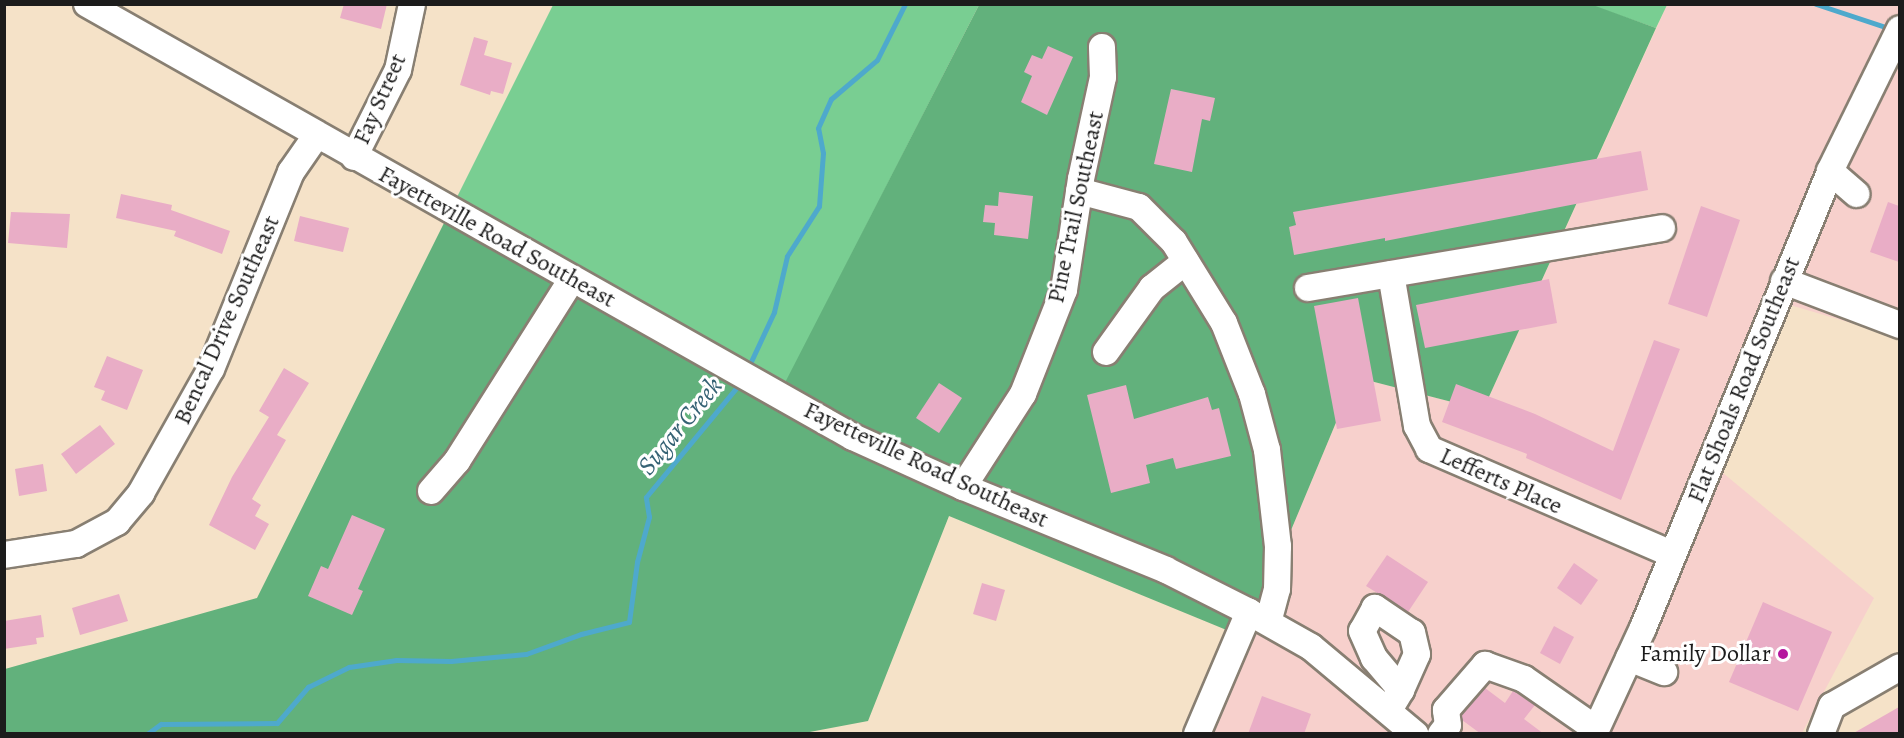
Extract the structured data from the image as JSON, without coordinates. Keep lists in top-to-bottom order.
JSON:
{
  "streets": {
    "street": [
      "Fay Street",
      "Pine Trail Southeast",
      "Fayetteville Road Southeast",
      "Bencal Drive Southeast",
      "Flat Shoals Road Southeast",
      "Lefferts Place"
    ]
  },
  "crossings": [
    ["Fay Street", "Fayetteville Road Southeast"],
    ["Pine Trail Southeast", "Fayetteville Road Southeast"],
    ["Fayetteville Road Southeast", "Bencal Drive Southeast"],
    ["Flat Shoals Road Southeast", "Lefferts Place"]
  ],
  "water": ["Sugar Creek"],
  "places": ["Family Dollar"]
}
